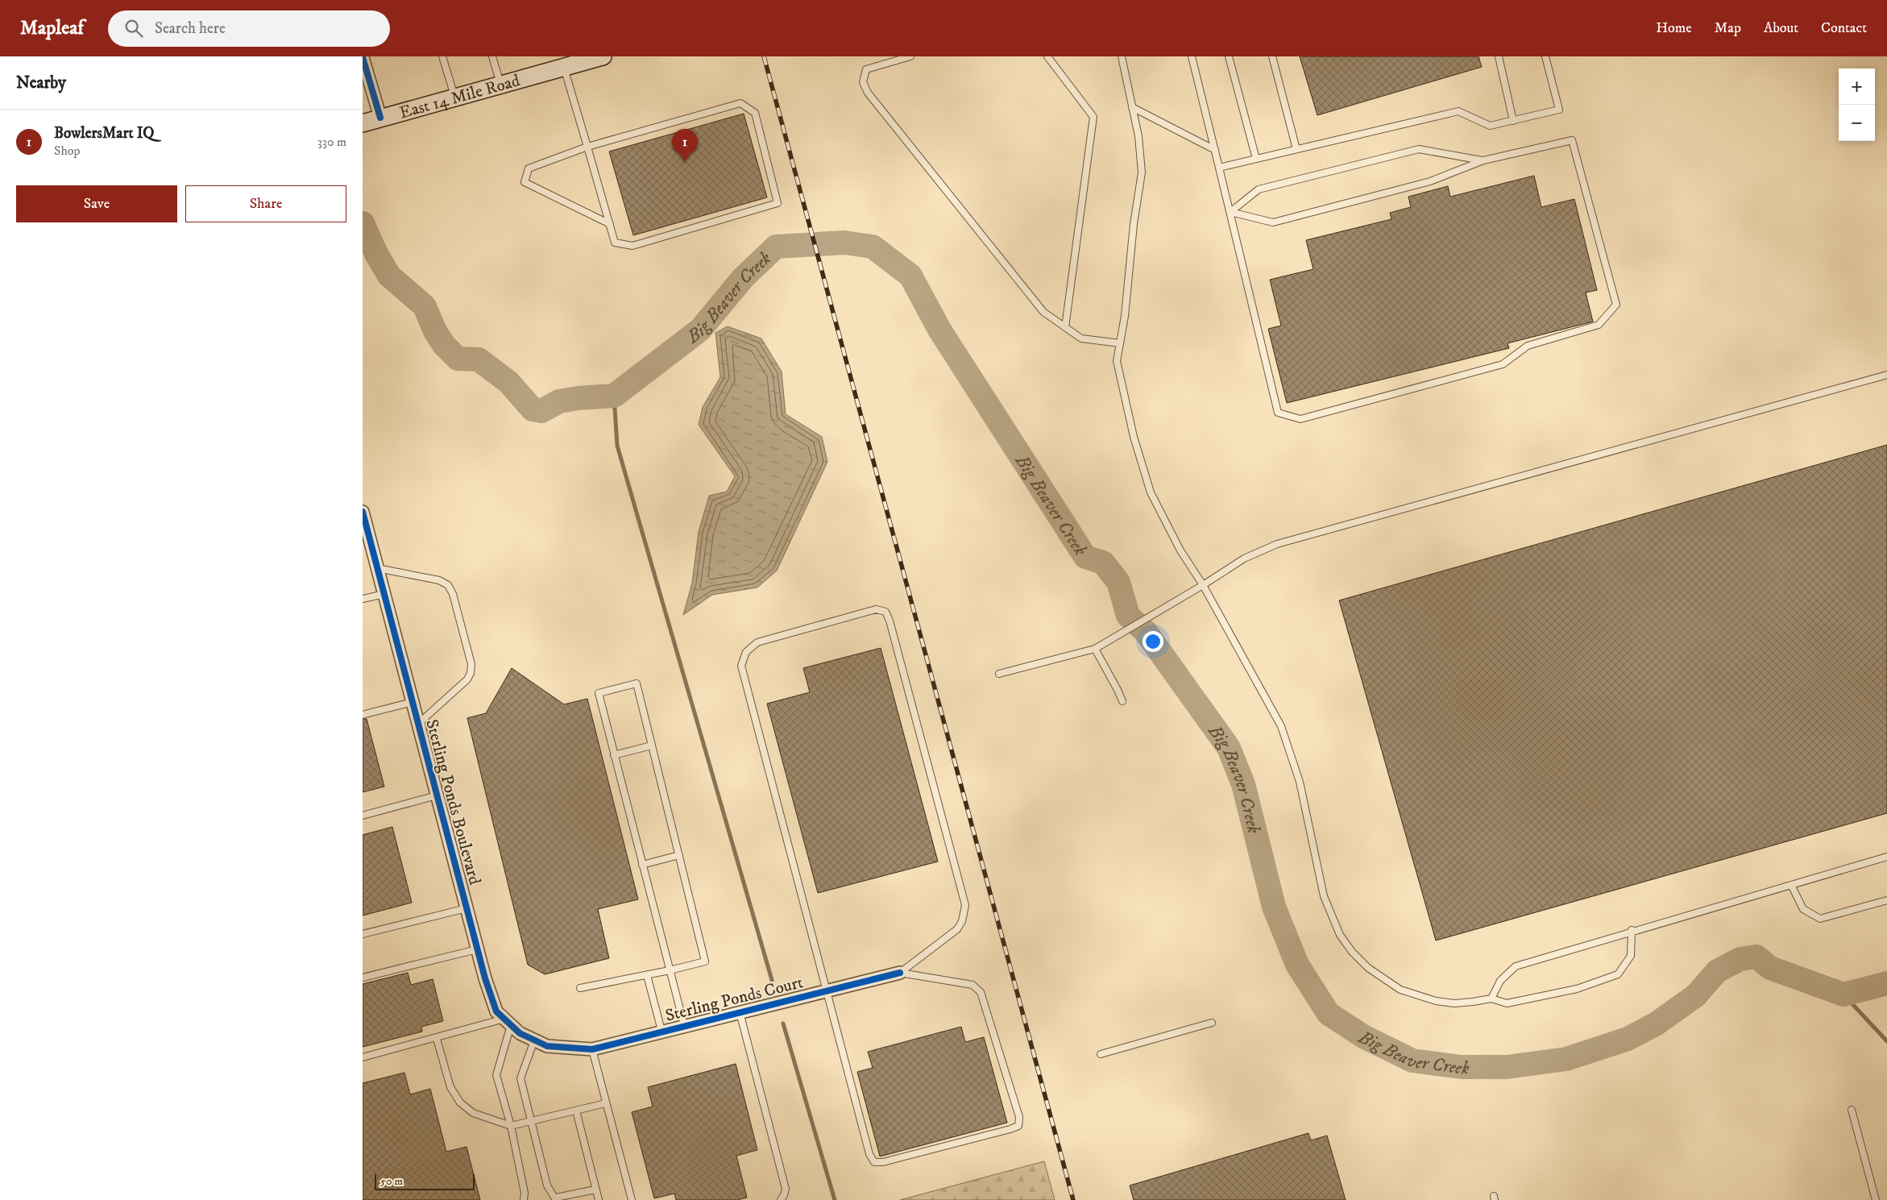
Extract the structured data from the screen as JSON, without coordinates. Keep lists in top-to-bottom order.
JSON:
{
  "streets": {
    "main road": ["East 14 Mile Road"],
    "street": ["Sterling Ponds Boulevard", "Sterling Ponds Court"]
  },
  "crossings": [
    ["Sterling Ponds Boulevard", "Sterling Ponds Court"]
  ],
  "water": ["Big Beaver Creek"],
  "scale_bar": "50 m",
  "page": {
    "header": "Mapleaf",
    "search": "Search here",
    "nav": [
      "Home",
      "Map",
      "About",
      "Contact"
    ],
    "heading": "Nearby",
    "map_buttons": ["+", "−"],
    "list": [
      {
        "mark": "1",
        "name": "BowlersMart IQ",
        "note": "Shop",
        "value": "330 m"
      }
    ],
    "pins": "1",
    "buttons": ["Save", "Share"],
    "scale": "50 m"
  }
}
